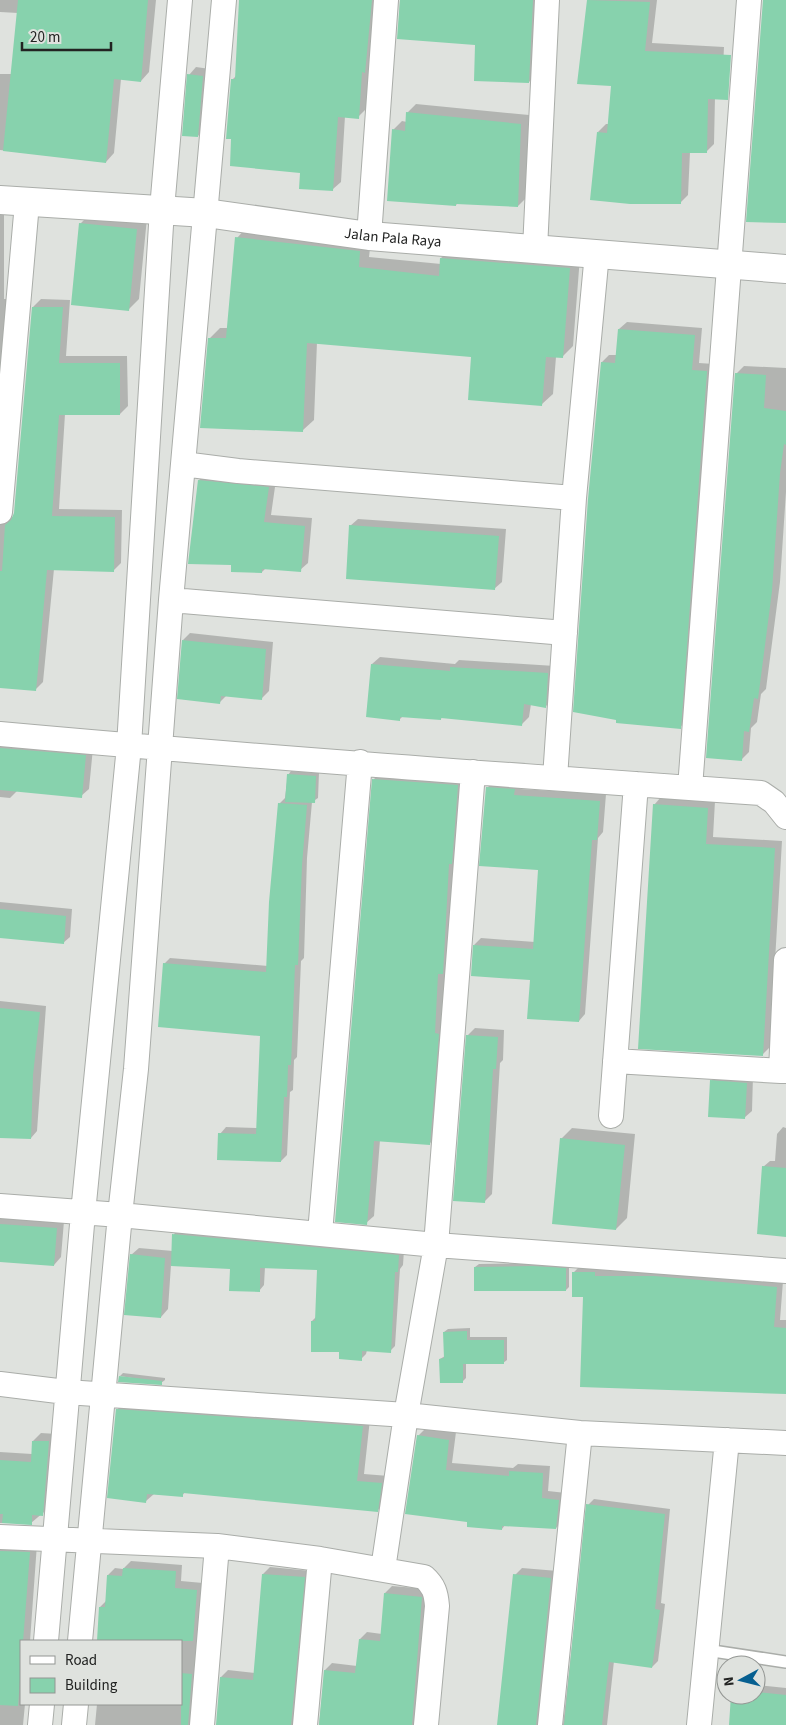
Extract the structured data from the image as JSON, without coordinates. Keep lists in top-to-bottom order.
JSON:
{
  "streets": {
    "main road": ["Jalan Pala Raya"]
  },
  "legend": ["Road", "Building"],
  "scale_bar": "20 m",
  "north": "left"
}
